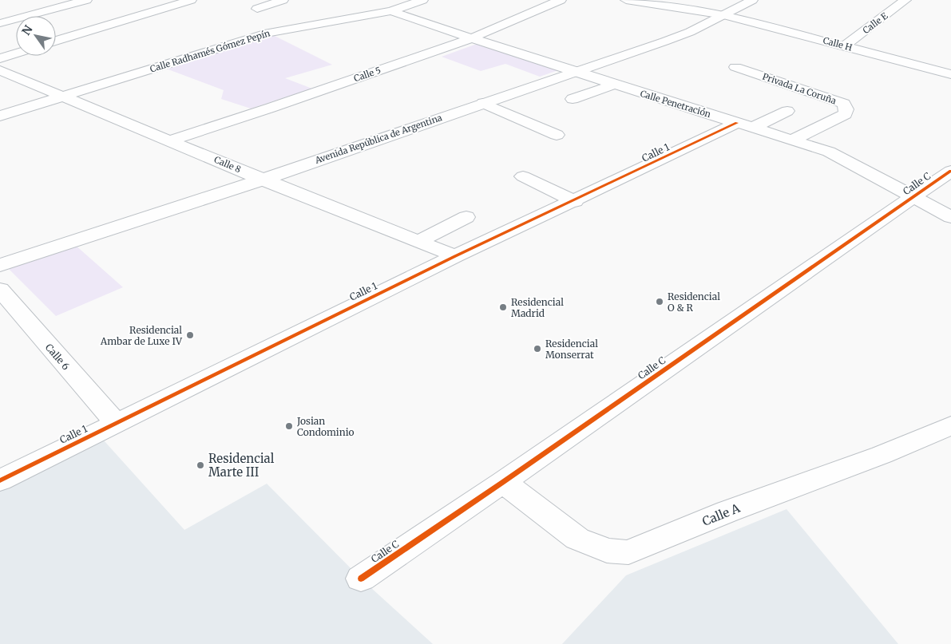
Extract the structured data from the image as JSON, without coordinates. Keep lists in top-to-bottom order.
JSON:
{
  "streets": {
    "street": [
      "Calle E",
      "Calle H",
      "Calle Radhamés Gómez Pepín",
      "Calle 5",
      "Privada La Coruña",
      "Calle Penetración",
      "Avenida República de Argentina",
      "Calle 1",
      "Calle 8",
      "Calle C",
      "Calle 6",
      "Calle A"
    ]
  },
  "crossings": [
    ["Calle E", "Calle H"],
    ["Calle H", "Avenida República de Argentina"],
    ["Calle Radhamés Gómez Pepín", "Calle Penetración"],
    ["Calle Radhamés Gómez Pepín", "Calle 8"],
    ["Calle 5", "Calle Penetración"],
    ["Calle 5", "Calle 8"],
    ["Privada La Coruña", "Calle Penetración"],
    ["Calle Penetración", "Avenida República de Argentina"],
    ["Calle Penetración", "Calle 1"],
    ["Calle Penetración", "Calle C"],
    ["Avenida República de Argentina", "Calle 8"],
    ["Calle 1", "Calle 8"],
    ["Calle 1", "Calle 6"],
    ["Calle C", "Calle A"]
  ],
  "places": [
    "Residencial O & R",
    "Residencial Madrid",
    "Residencial Ambar de Luxe IV",
    "Residencial Monserrat",
    "Josian Condominio",
    "Residencial Marte III"
  ],
  "north": "top left"
}
